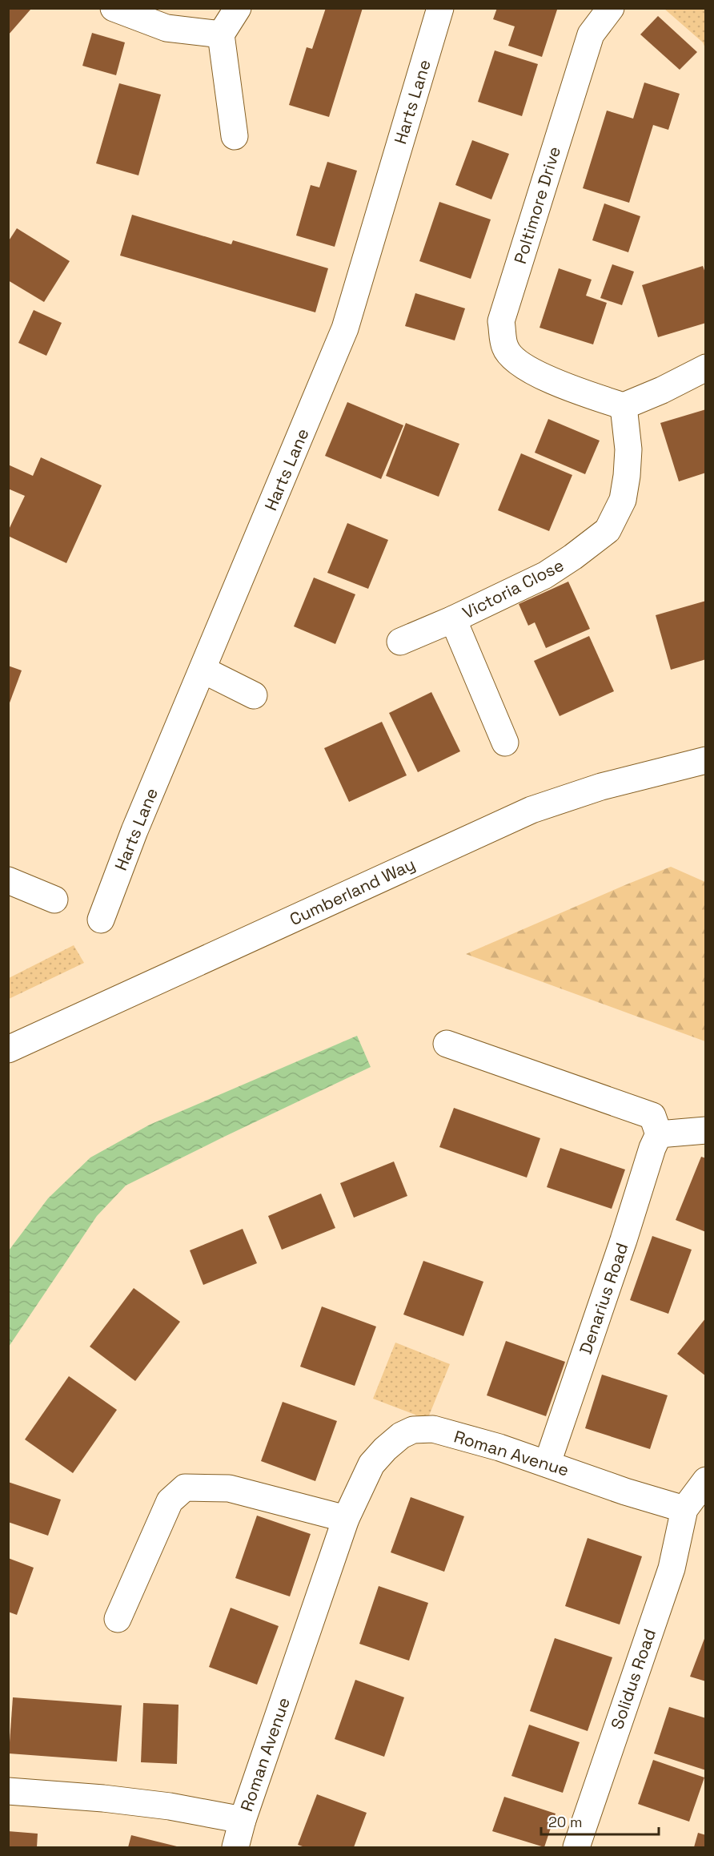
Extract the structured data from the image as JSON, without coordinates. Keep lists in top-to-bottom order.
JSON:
{
  "streets": {
    "street": [
      "Harts Lane",
      "Poltimore Drive",
      "Victoria Close",
      "Cumberland Way",
      "Denarius Road",
      "Roman Avenue",
      "Solidus Road"
    ]
  },
  "crossings": [
    ["Poltimore Drive", "Victoria Close"],
    ["Denarius Road", "Roman Avenue"],
    ["Roman Avenue", "Solidus Road"]
  ],
  "scale_bar": "20 m"
}
